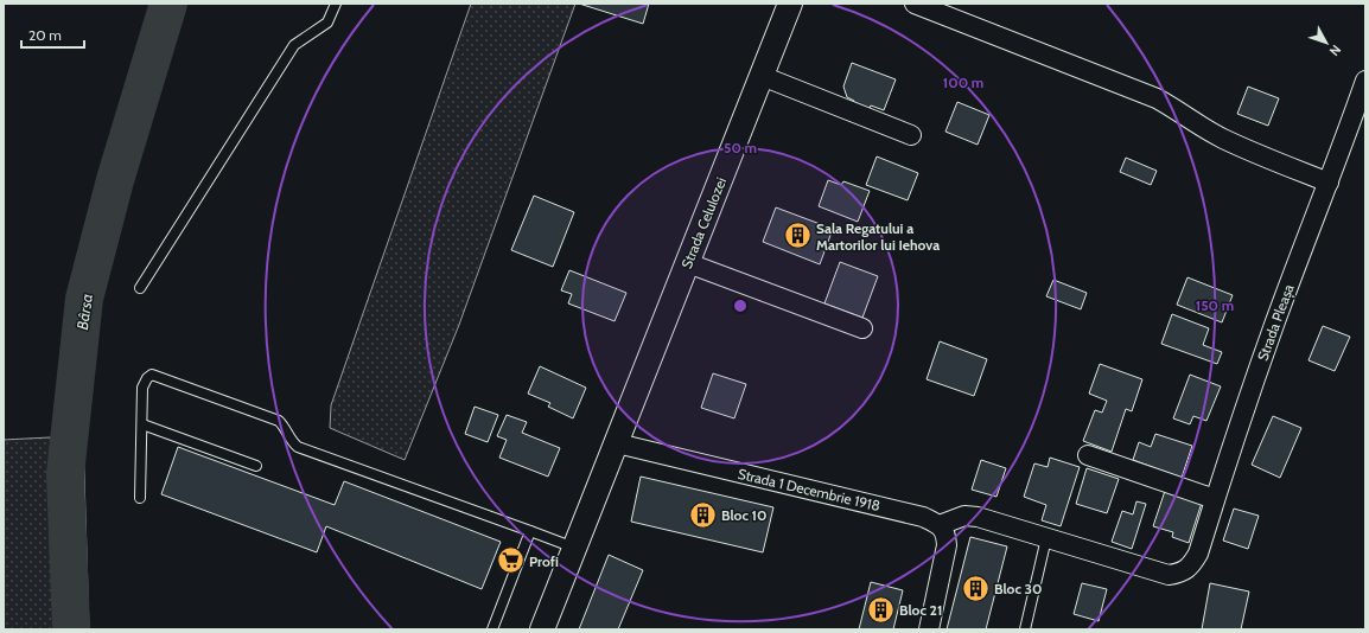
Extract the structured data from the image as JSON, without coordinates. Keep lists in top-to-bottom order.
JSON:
{
  "streets": {
    "street": ["Strada Celulozei", "Strada Pleașa", "Strada 1 Decembrie 1918"]
  },
  "crossings": [
    ["Strada Celulozei", "Strada 1 Decembrie 1918"]
  ],
  "water": ["Bârsa"],
  "places": {
    "building": [
      "Sala Regatului a Martorilor lui Iehova",
      "Bloc 10",
      "Bloc 30",
      "Bloc 21"
    ],
    "supermarket": ["Profi"]
  },
  "scale_bar": "20 m",
  "north": "bottom right",
  "rings": ["100 m", "50 m", "150 m"]
}
